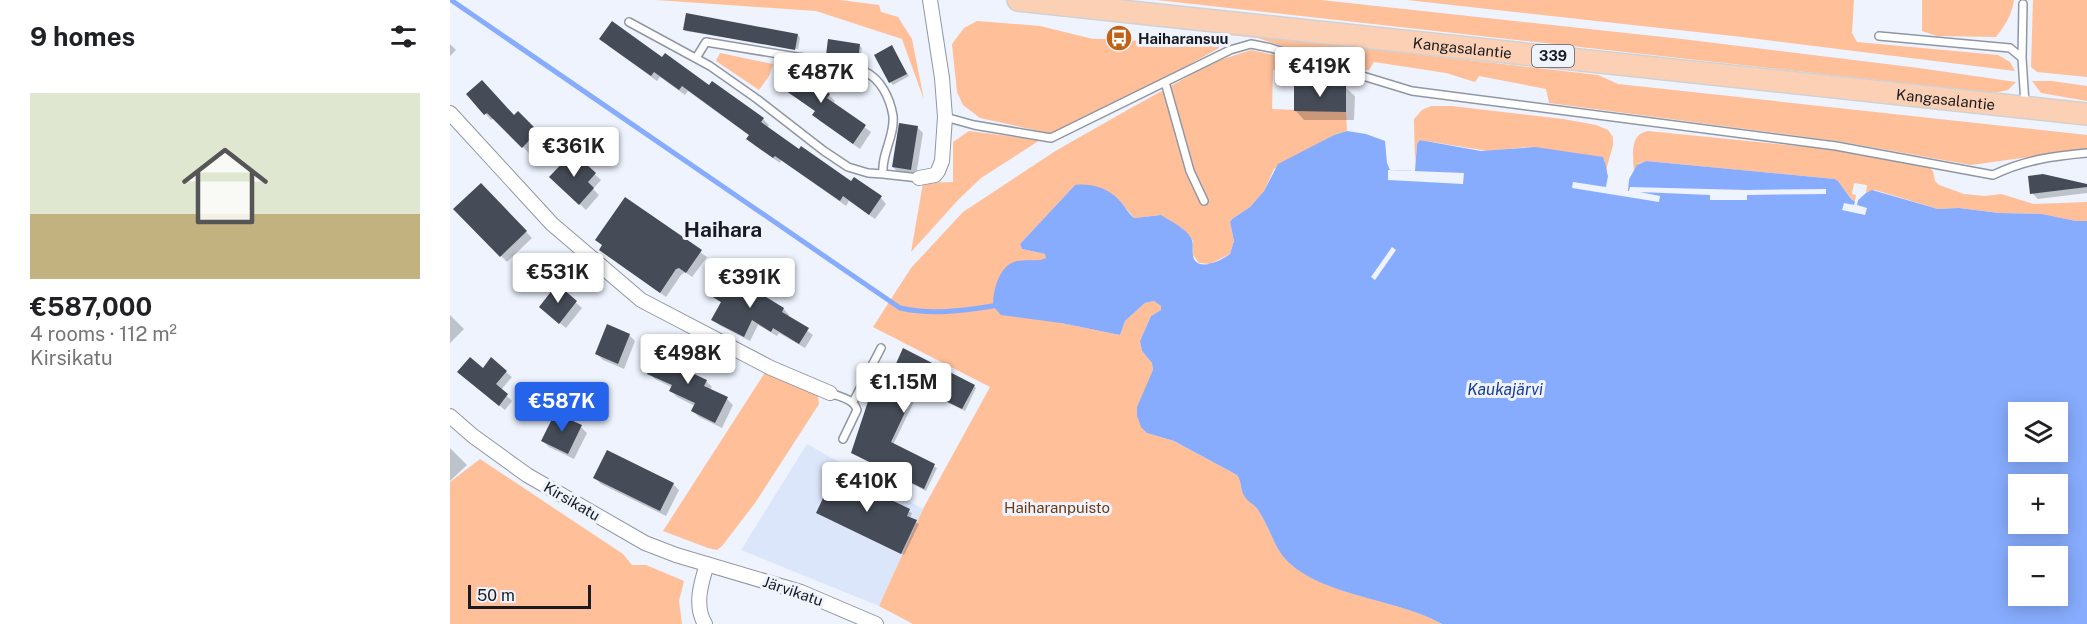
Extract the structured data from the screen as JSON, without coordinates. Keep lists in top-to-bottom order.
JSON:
{
  "streets": {
    "main road": ["Kangasalantie", "339"],
    "street": ["Kirsikatu", "Järvikatu"]
  },
  "crossings": [
    ["Kirsikatu", "Järvikatu"]
  ],
  "districts": ["Haihara"],
  "water": ["Kaukajärvi"],
  "parks": ["Haiharanpuisto"],
  "places": {
    "bus stop": ["Haiharansuu"]
  },
  "scale_bar": "50 m",
  "page": {
    "heading": "9 homes",
    "price": [
      "€419K",
      "€487K",
      "€361K",
      "€531K",
      "€391K",
      "€498K",
      "€1.15M",
      "€587K",
      "€410K"
    ],
    "list": [
      {
        "name": "€587,000",
        "note": "4 rooms · 112 m² · Kirsikatu"
      }
    ],
    "map_buttons": ["+", "−"],
    "scale": "50 m"
  }
}
